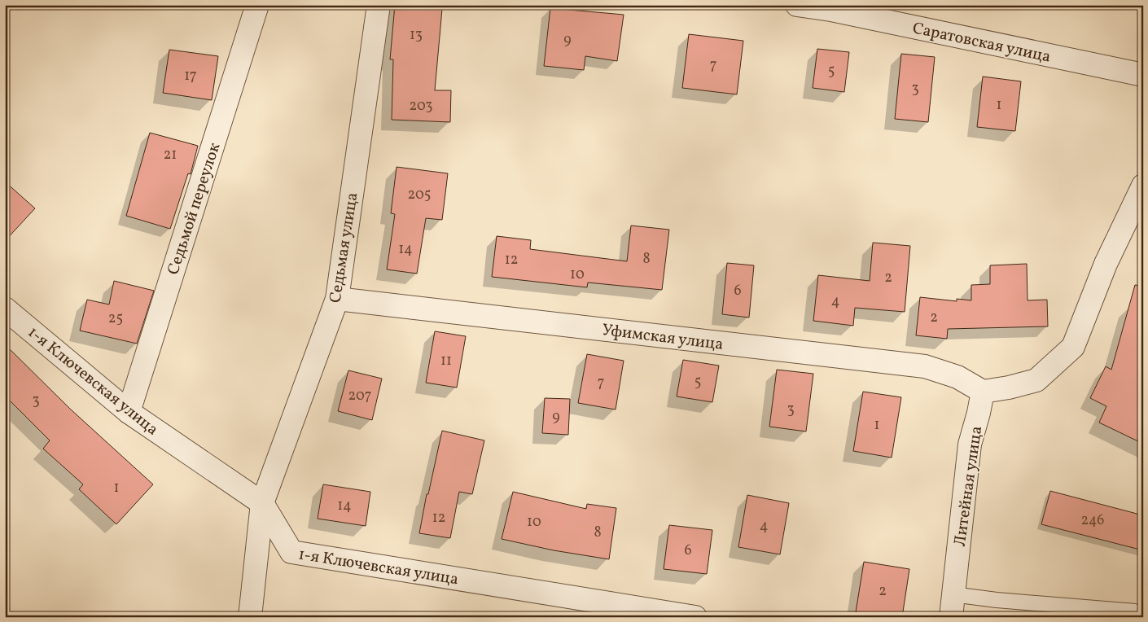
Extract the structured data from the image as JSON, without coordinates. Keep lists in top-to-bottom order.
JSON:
{
  "streets": {
    "street": [
      "Саратовская улица",
      "Седьмой переулок",
      "Седьмая улица",
      "Уфимская улица",
      "1-я Ключевская улица",
      "Литейная улица"
    ]
  },
  "crossings": [
    ["Седьмой переулок", "1-я Ключевская улица"],
    ["Седьмая улица", "Уфимская улица"],
    ["Седьмая улица", "1-я Ключевская улица"],
    ["Уфимская улица", "Литейная улица"]
  ],
  "house_numbers": [
    "13",
    "9",
    "7",
    "5",
    "17",
    "3",
    "1",
    "203",
    "21",
    "205",
    "14",
    "8",
    "12",
    "10",
    "2",
    "6",
    "4",
    "2",
    "25",
    "11",
    "5",
    "7",
    "207",
    "3",
    "3",
    "9",
    "1",
    "1",
    "14",
    "12",
    "246",
    "10",
    "4",
    "8",
    "6",
    "2"
  ]
}
